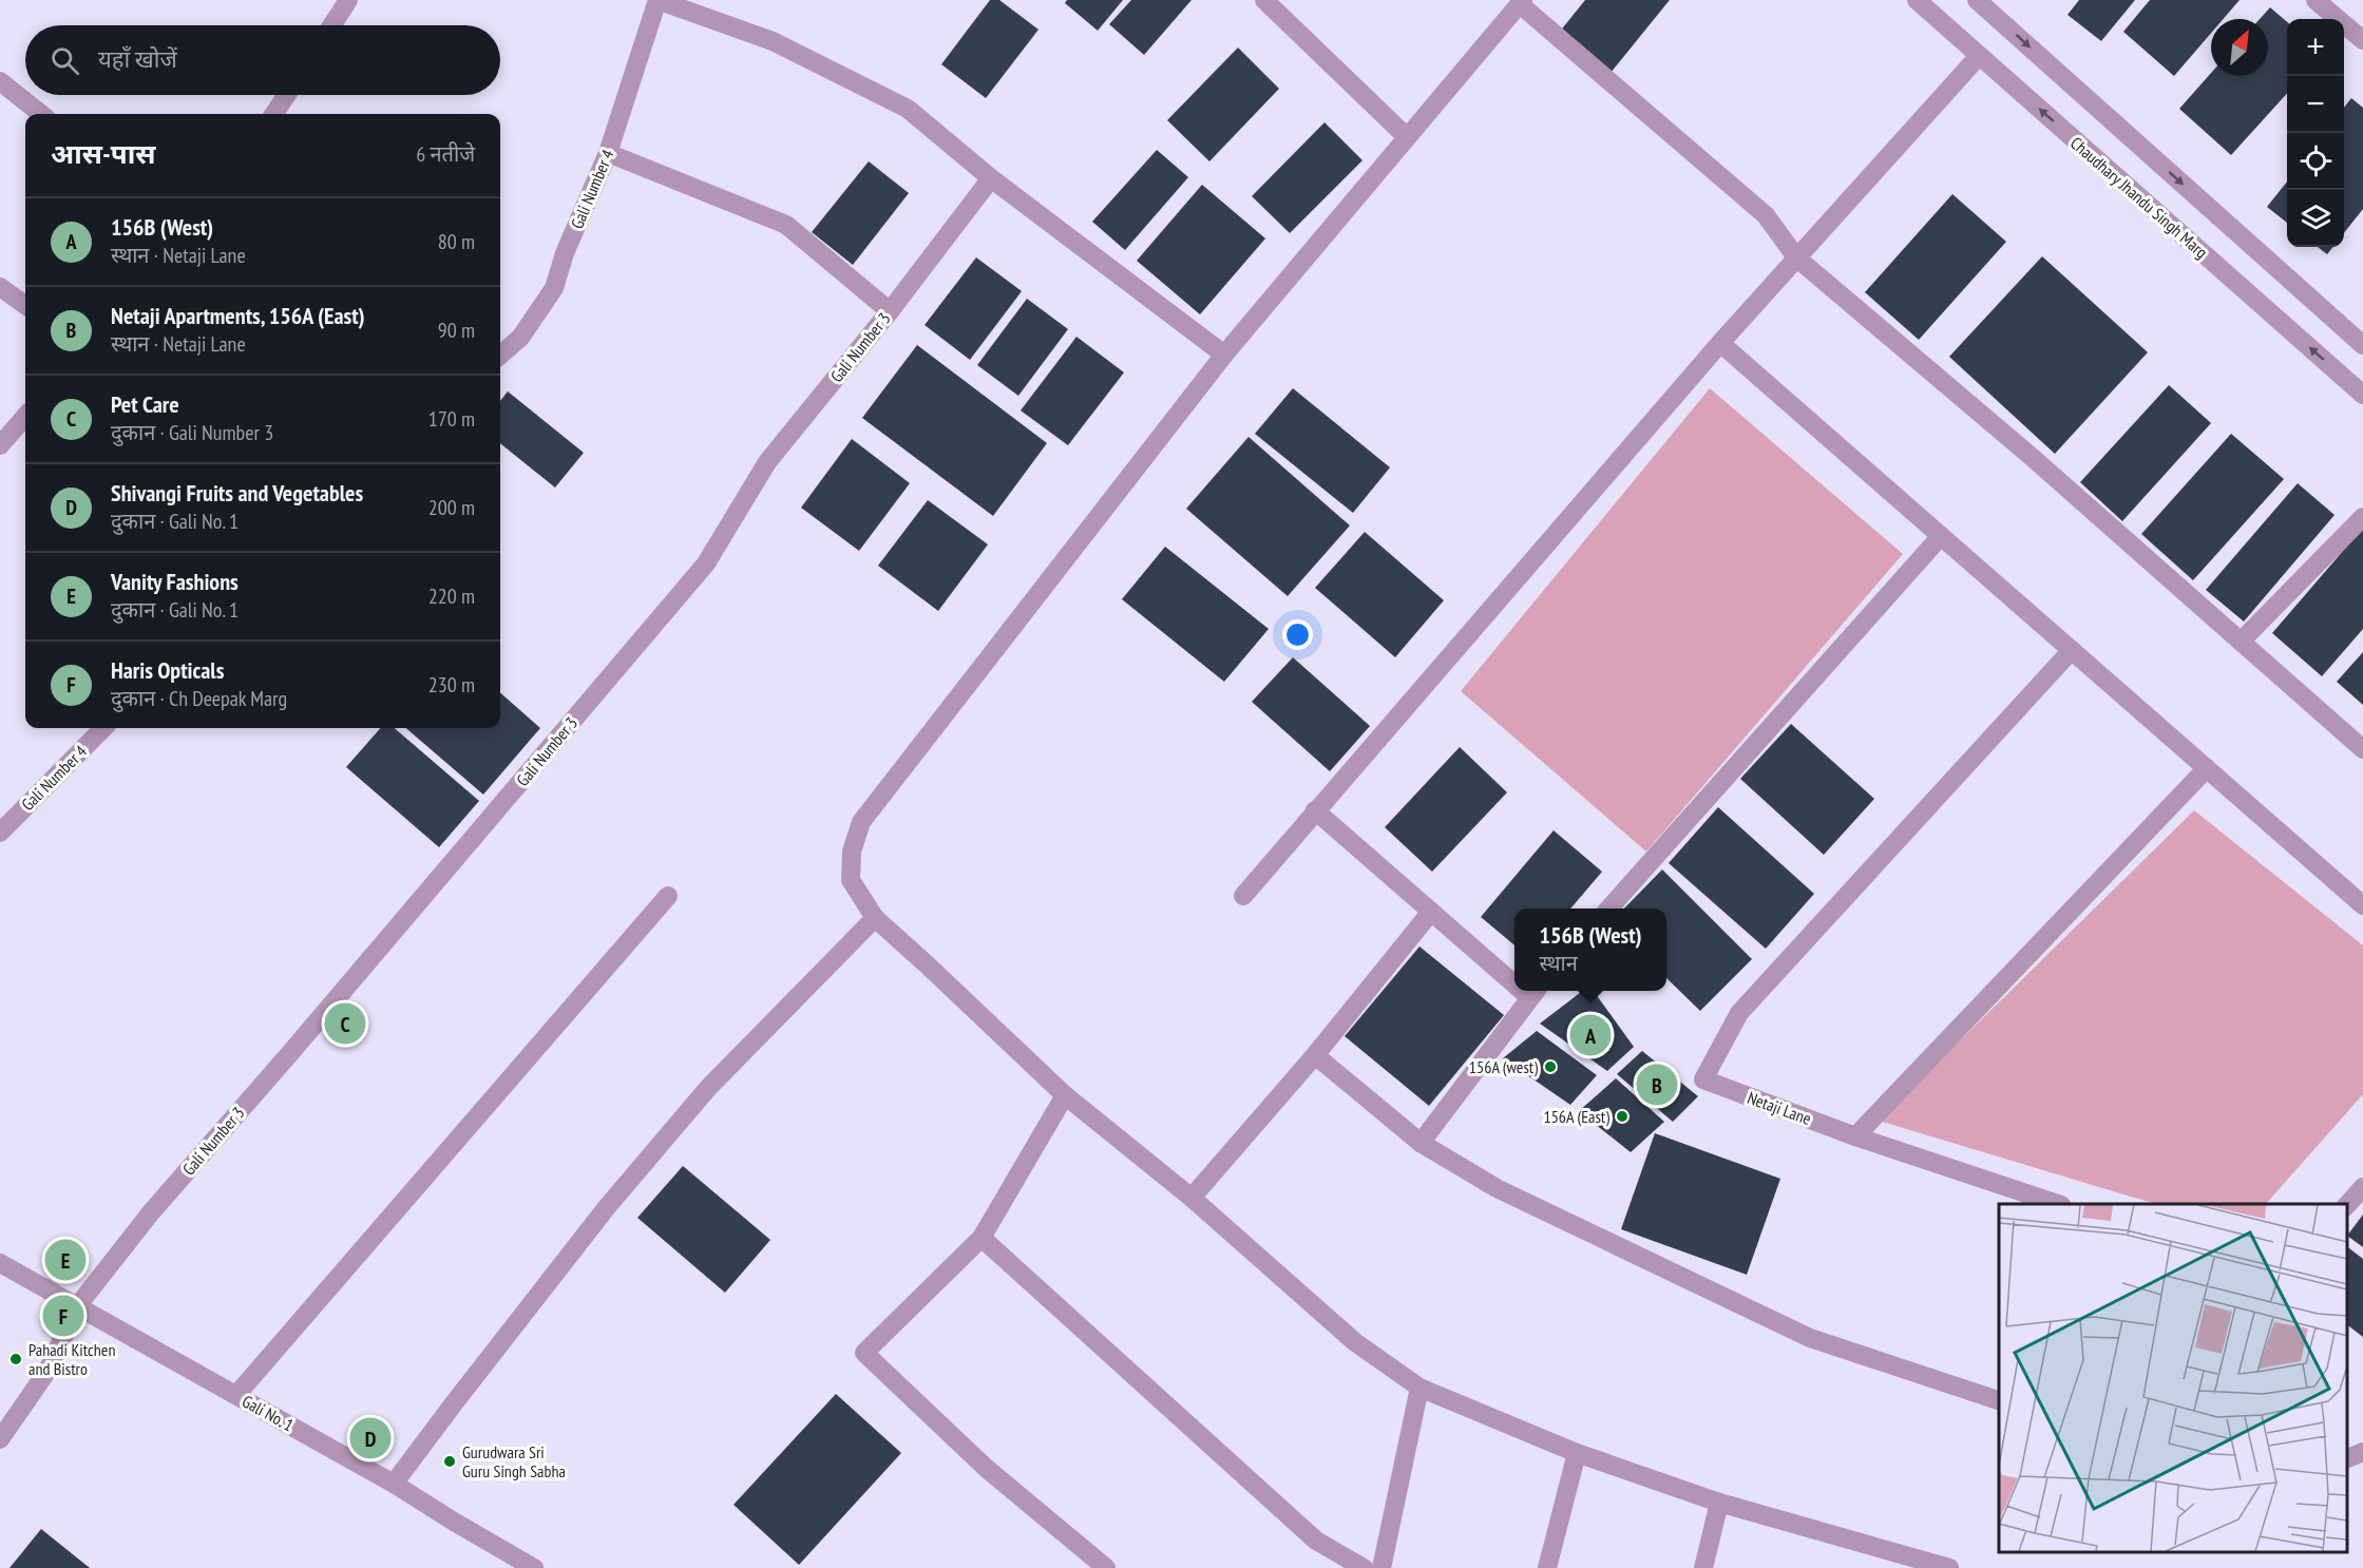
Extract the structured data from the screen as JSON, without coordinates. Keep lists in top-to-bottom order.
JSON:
{
  "streets": {
    "street": [
      "Gali Number 4",
      "Chaudhary Jhandu Singh Marg",
      "Gali Number 3",
      "Netaji Lane",
      "Gali No. 1"
    ]
  },
  "crossings": [
    ["Gali Number 3", "Gali No. 1"]
  ],
  "places": [
    "156A (west)",
    "156A (East)",
    "Pahadi Kitchen and Bistro",
    "Gurudwara Sri Guru Singh Sabha"
  ],
  "north": "top right",
  "page": {
    "map_buttons": ["+", "−"],
    "search": "यहाँ खोजें",
    "heading": ["आस-पास", "6 नतीजे"],
    "list": [
      {
        "mark": "A",
        "name": "156B (West)",
        "note": "स्थान · Netaji Lane",
        "value": "80 m"
      },
      {
        "mark": "B",
        "name": "Netaji Apartments, 156A (East)",
        "note": "स्थान · Netaji Lane",
        "value": "90 m"
      },
      {
        "mark": "C",
        "name": "Pet Care",
        "note": "दुकान · Gali Number 3",
        "value": "170 m"
      },
      {
        "mark": "D",
        "name": "Shivangi Fruits and Vegetables",
        "note": "दुकान · Gali No. 1",
        "value": "200 m"
      },
      {
        "mark": "E",
        "name": "Vanity Fashions",
        "note": "दुकान · Gali No. 1",
        "value": "220 m"
      },
      {
        "mark": "F",
        "name": "Haris Opticals",
        "note": "दुकान · Ch Deepak Marg",
        "value": "230 m"
      }
    ],
    "popup": ["156B (West)", "स्थान"],
    "pins": [
      "C",
      "A",
      "B",
      "E",
      "F",
      "D"
    ]
  }
}
